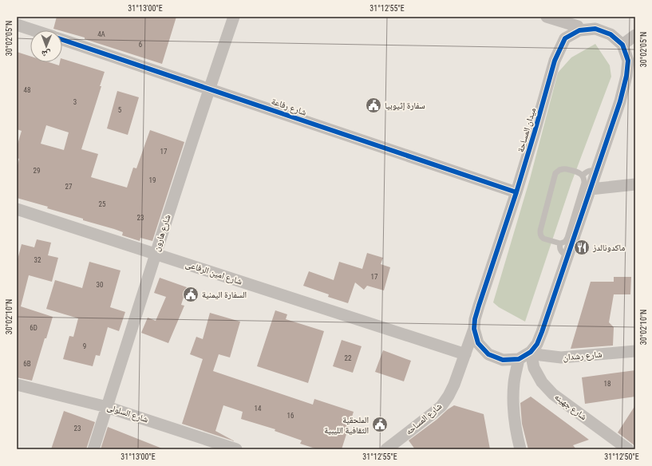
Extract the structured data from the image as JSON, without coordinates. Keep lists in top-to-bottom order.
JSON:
{
  "streets": {
    "street": [
      "شارع رفاعة",
      "ميدان المساحة",
      "شارع هارون",
      "شارع امين الرفاعى",
      "شارع رشدان",
      "شارع جهينه",
      "شارع السلولى",
      "شارع المساحه"
    ]
  },
  "crossings": [
    ["شارع رفاعة", "ميدان المساحة"],
    ["شارع رفاعة", "شارع هارون"],
    ["ميدان المساحة", "شارع رشدان"],
    ["ميدان المساحة", "شارع جهينه"],
    ["ميدان المساحة", "شارع المساحه"],
    ["شارع هارون", "شارع امين الرفاعى"],
    ["شارع هارون", "شارع السلولى"],
    ["شارع امين الرفاعى", "شارع المساحه"],
    ["شارع رشدان", "شارع جهينه"]
  ],
  "places": {
    "public building": ["سفارة إثيوبيا", "السفارة اليمنية", "الملحقية الثقافية الليبية"],
    "restaurant": ["ماكدونالدز"]
  },
  "house_numbers": [
    "4A",
    "6",
    "48",
    "3",
    "5",
    "17",
    "29",
    "19",
    "27",
    "25",
    "23",
    "32",
    "17",
    "30",
    "6D",
    "9",
    "22",
    "6B",
    "18",
    "14",
    "16",
    "23"
  ],
  "north": "bottom",
  "coordinates": [
    "31°13'00\"E",
    "31°12'55\"E",
    "30°02'05\"N",
    "30°02'10\"N",
    "31°12'50\"E"
  ]
}
